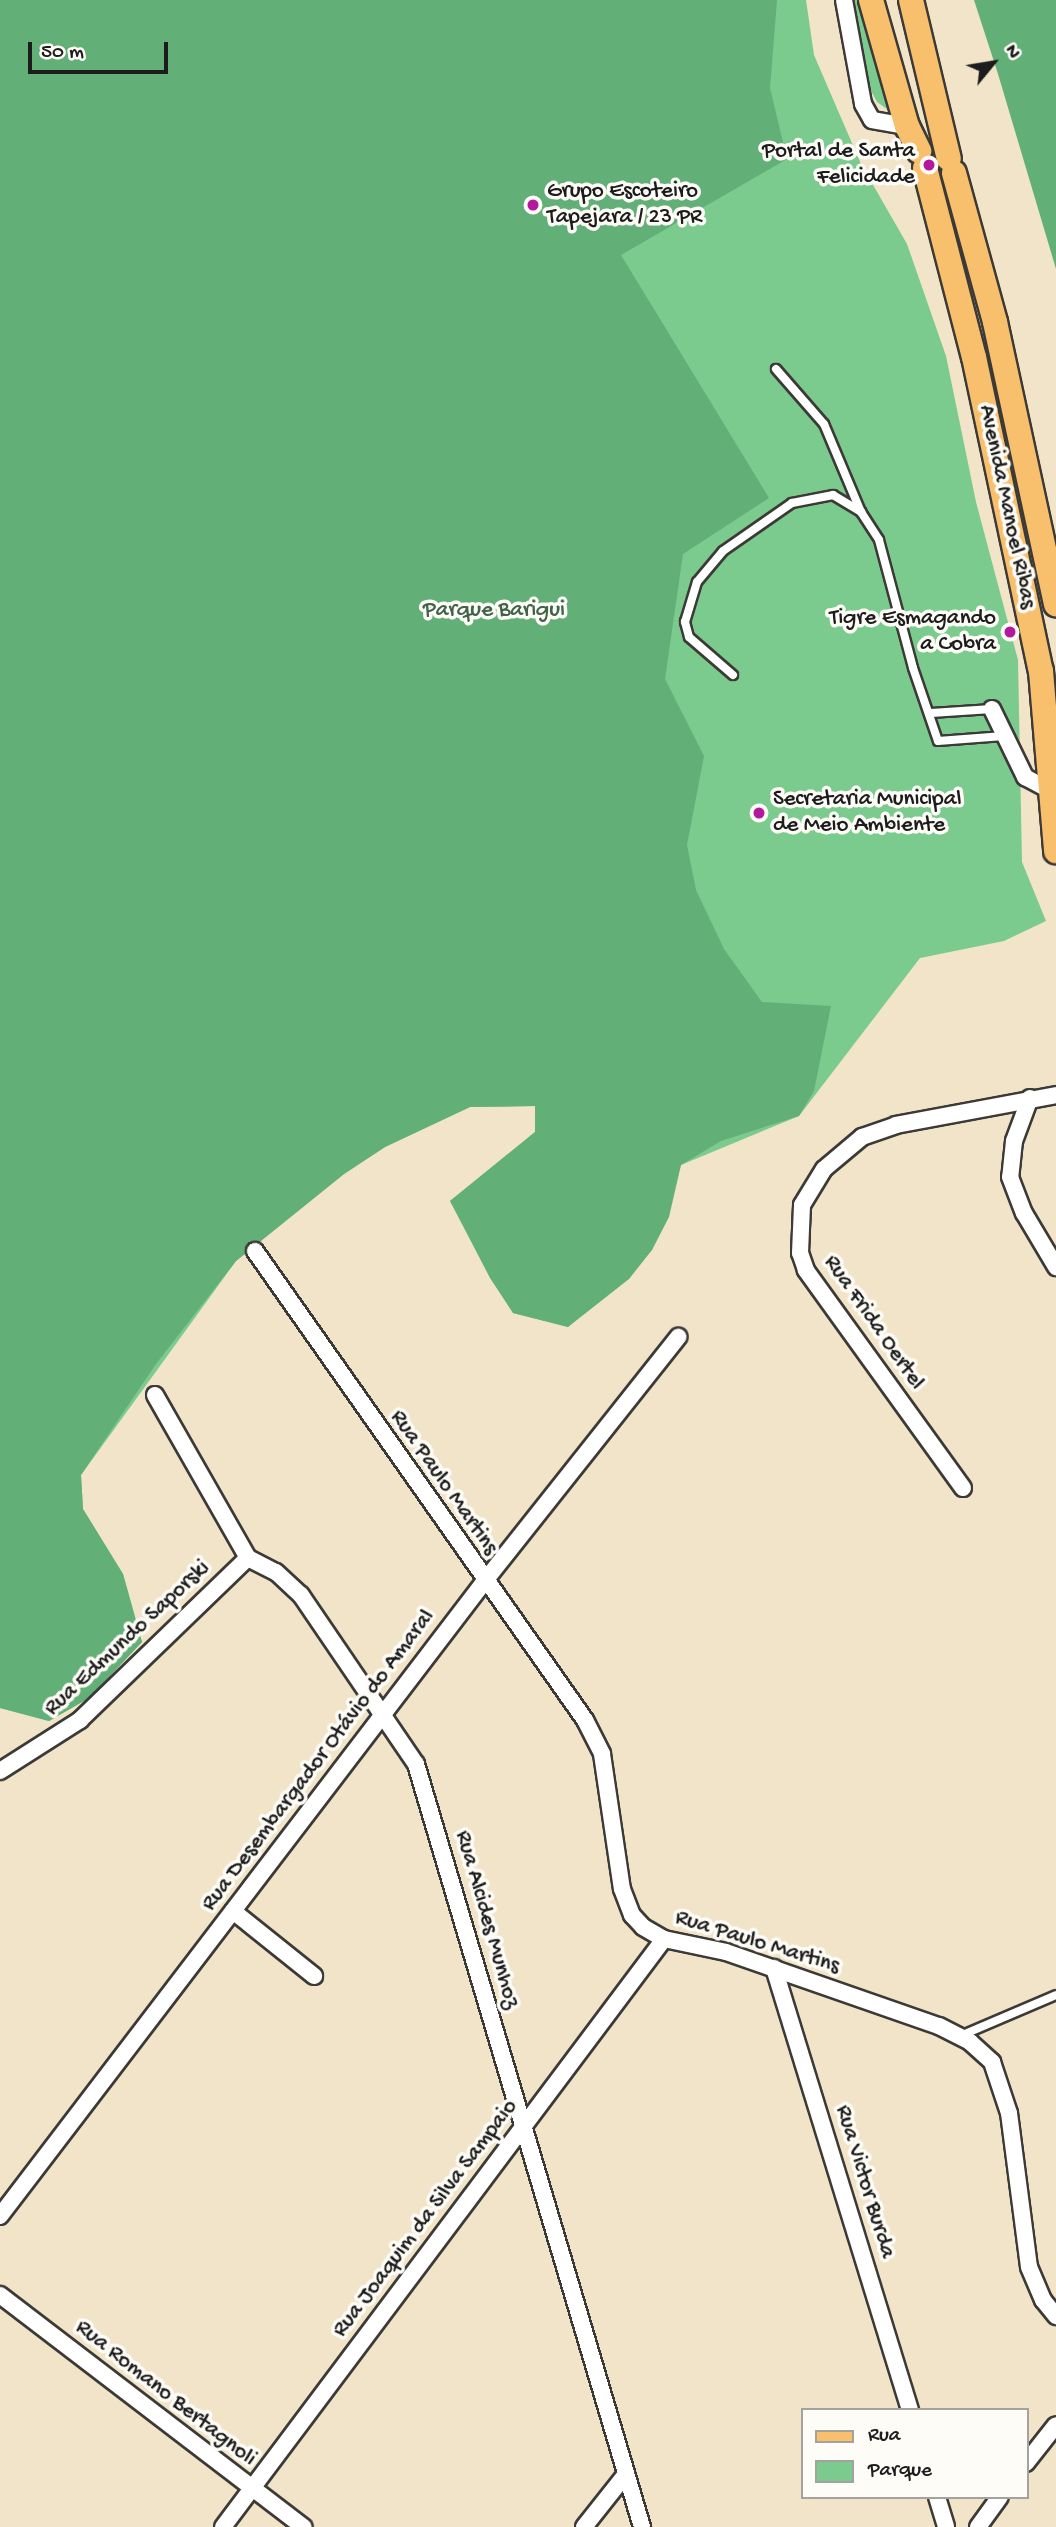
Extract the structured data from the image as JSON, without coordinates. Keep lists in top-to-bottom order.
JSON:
{
  "streets": {
    "main road": ["Avenida Manoel Ribas"],
    "street": [
      "Rua Frida Oertel",
      "Rua Paulo Martins",
      "Rua Edmundo Saporski",
      "Rua Desembargador Otávio do Amaral",
      "Rua Alcides Munhoz",
      "Rua Victor Burda",
      "Rua Joaquim da Silva Sampaio",
      "Rua Romano Bertagnoli"
    ]
  },
  "crossings": [
    ["Rua Paulo Martins", "Rua Desembargador Otávio do Amaral"],
    ["Rua Paulo Martins", "Rua Victor Burda"],
    ["Rua Paulo Martins", "Rua Joaquim da Silva Sampaio"],
    ["Rua Edmundo Saporski", "Rua Alcides Munhoz"],
    ["Rua Desembargador Otávio do Amaral", "Rua Alcides Munhoz"],
    ["Rua Alcides Munhoz", "Rua Joaquim da Silva Sampaio"],
    ["Rua Joaquim da Silva Sampaio", "Rua Romano Bertagnoli"]
  ],
  "parks": ["Parque Barigui"],
  "places": [
    "Portal de Santa Felicidade",
    "Grupo Escoteiro Tapejara / 23 PR",
    "Tigre Esmagando a Cobra",
    "Secretaria Municipal de Meio Ambiente"
  ],
  "legend": ["Rua", "Parque"],
  "scale_bar": "50 m",
  "north": "top right"
}
